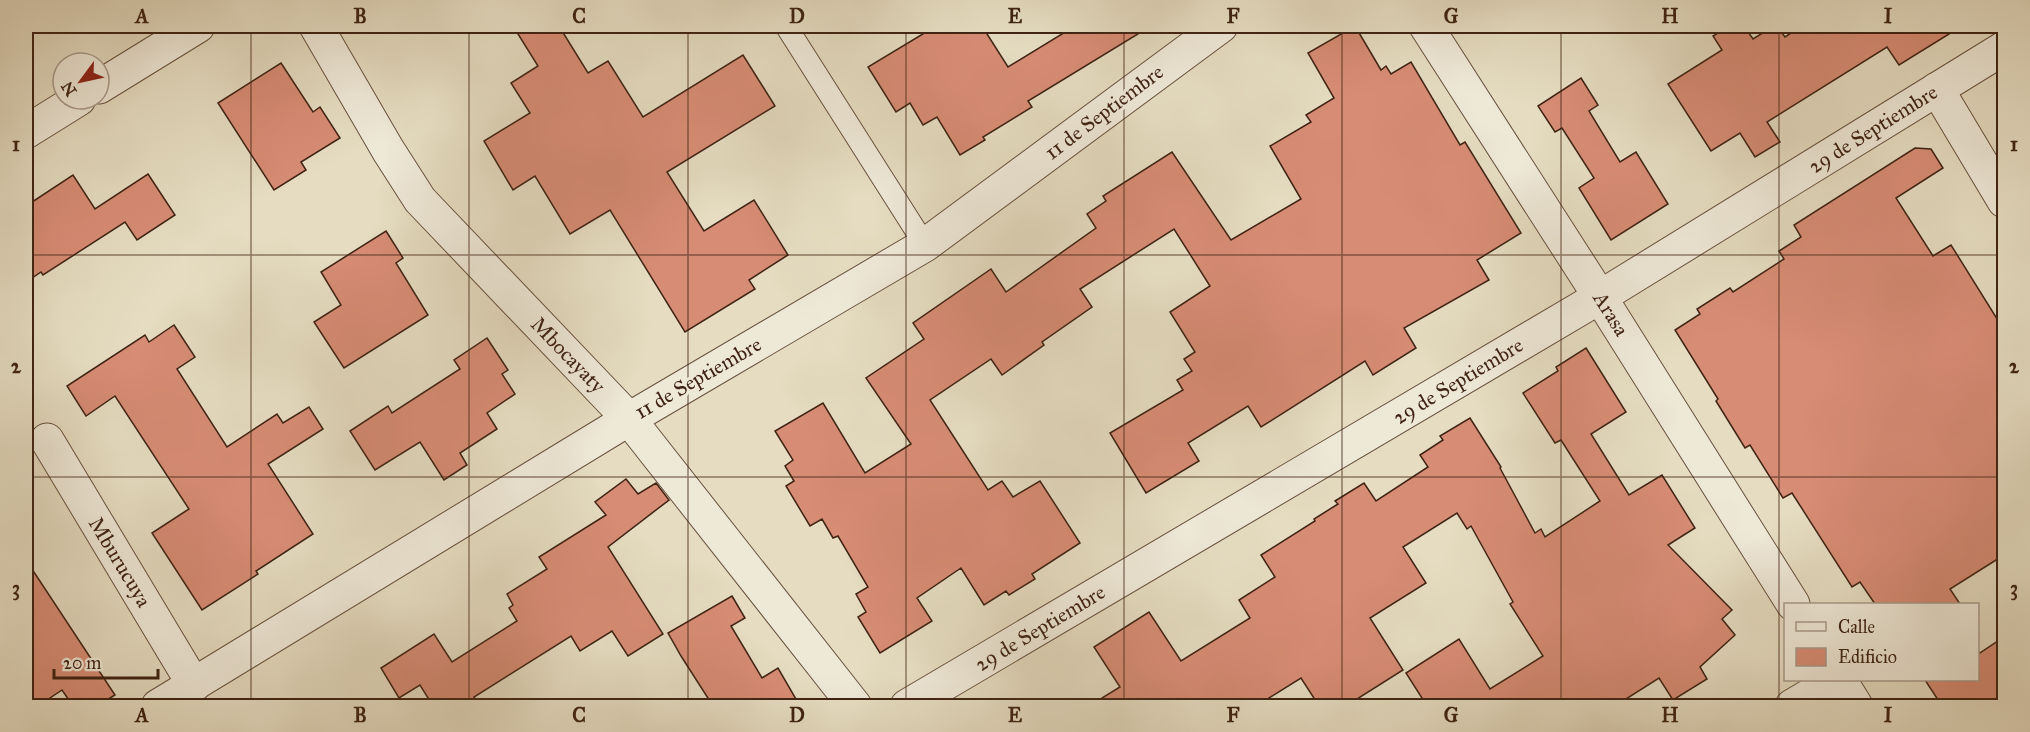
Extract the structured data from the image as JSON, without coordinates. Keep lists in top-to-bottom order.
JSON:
{
  "streets": {
    "street": [
      "11 de Septiembre",
      "29 de Septiembre",
      "Arasa",
      "Mbocayaty",
      "Mburucuya"
    ]
  },
  "crossings": [
    ["11 de Septiembre", "Mbocayaty"],
    ["11 de Septiembre", "Mburucuya"],
    ["29 de Septiembre", "Arasa"]
  ],
  "legend": ["Calle", "Edificio"],
  "scale_bar": "20 m",
  "north": "bottom left",
  "grid": {
    "columns": [
      "A",
      "B",
      "C",
      "D",
      "E",
      "F",
      "G",
      "H",
      "I"
    ],
    "rows": ["1", "2", "3"]
  }
}
